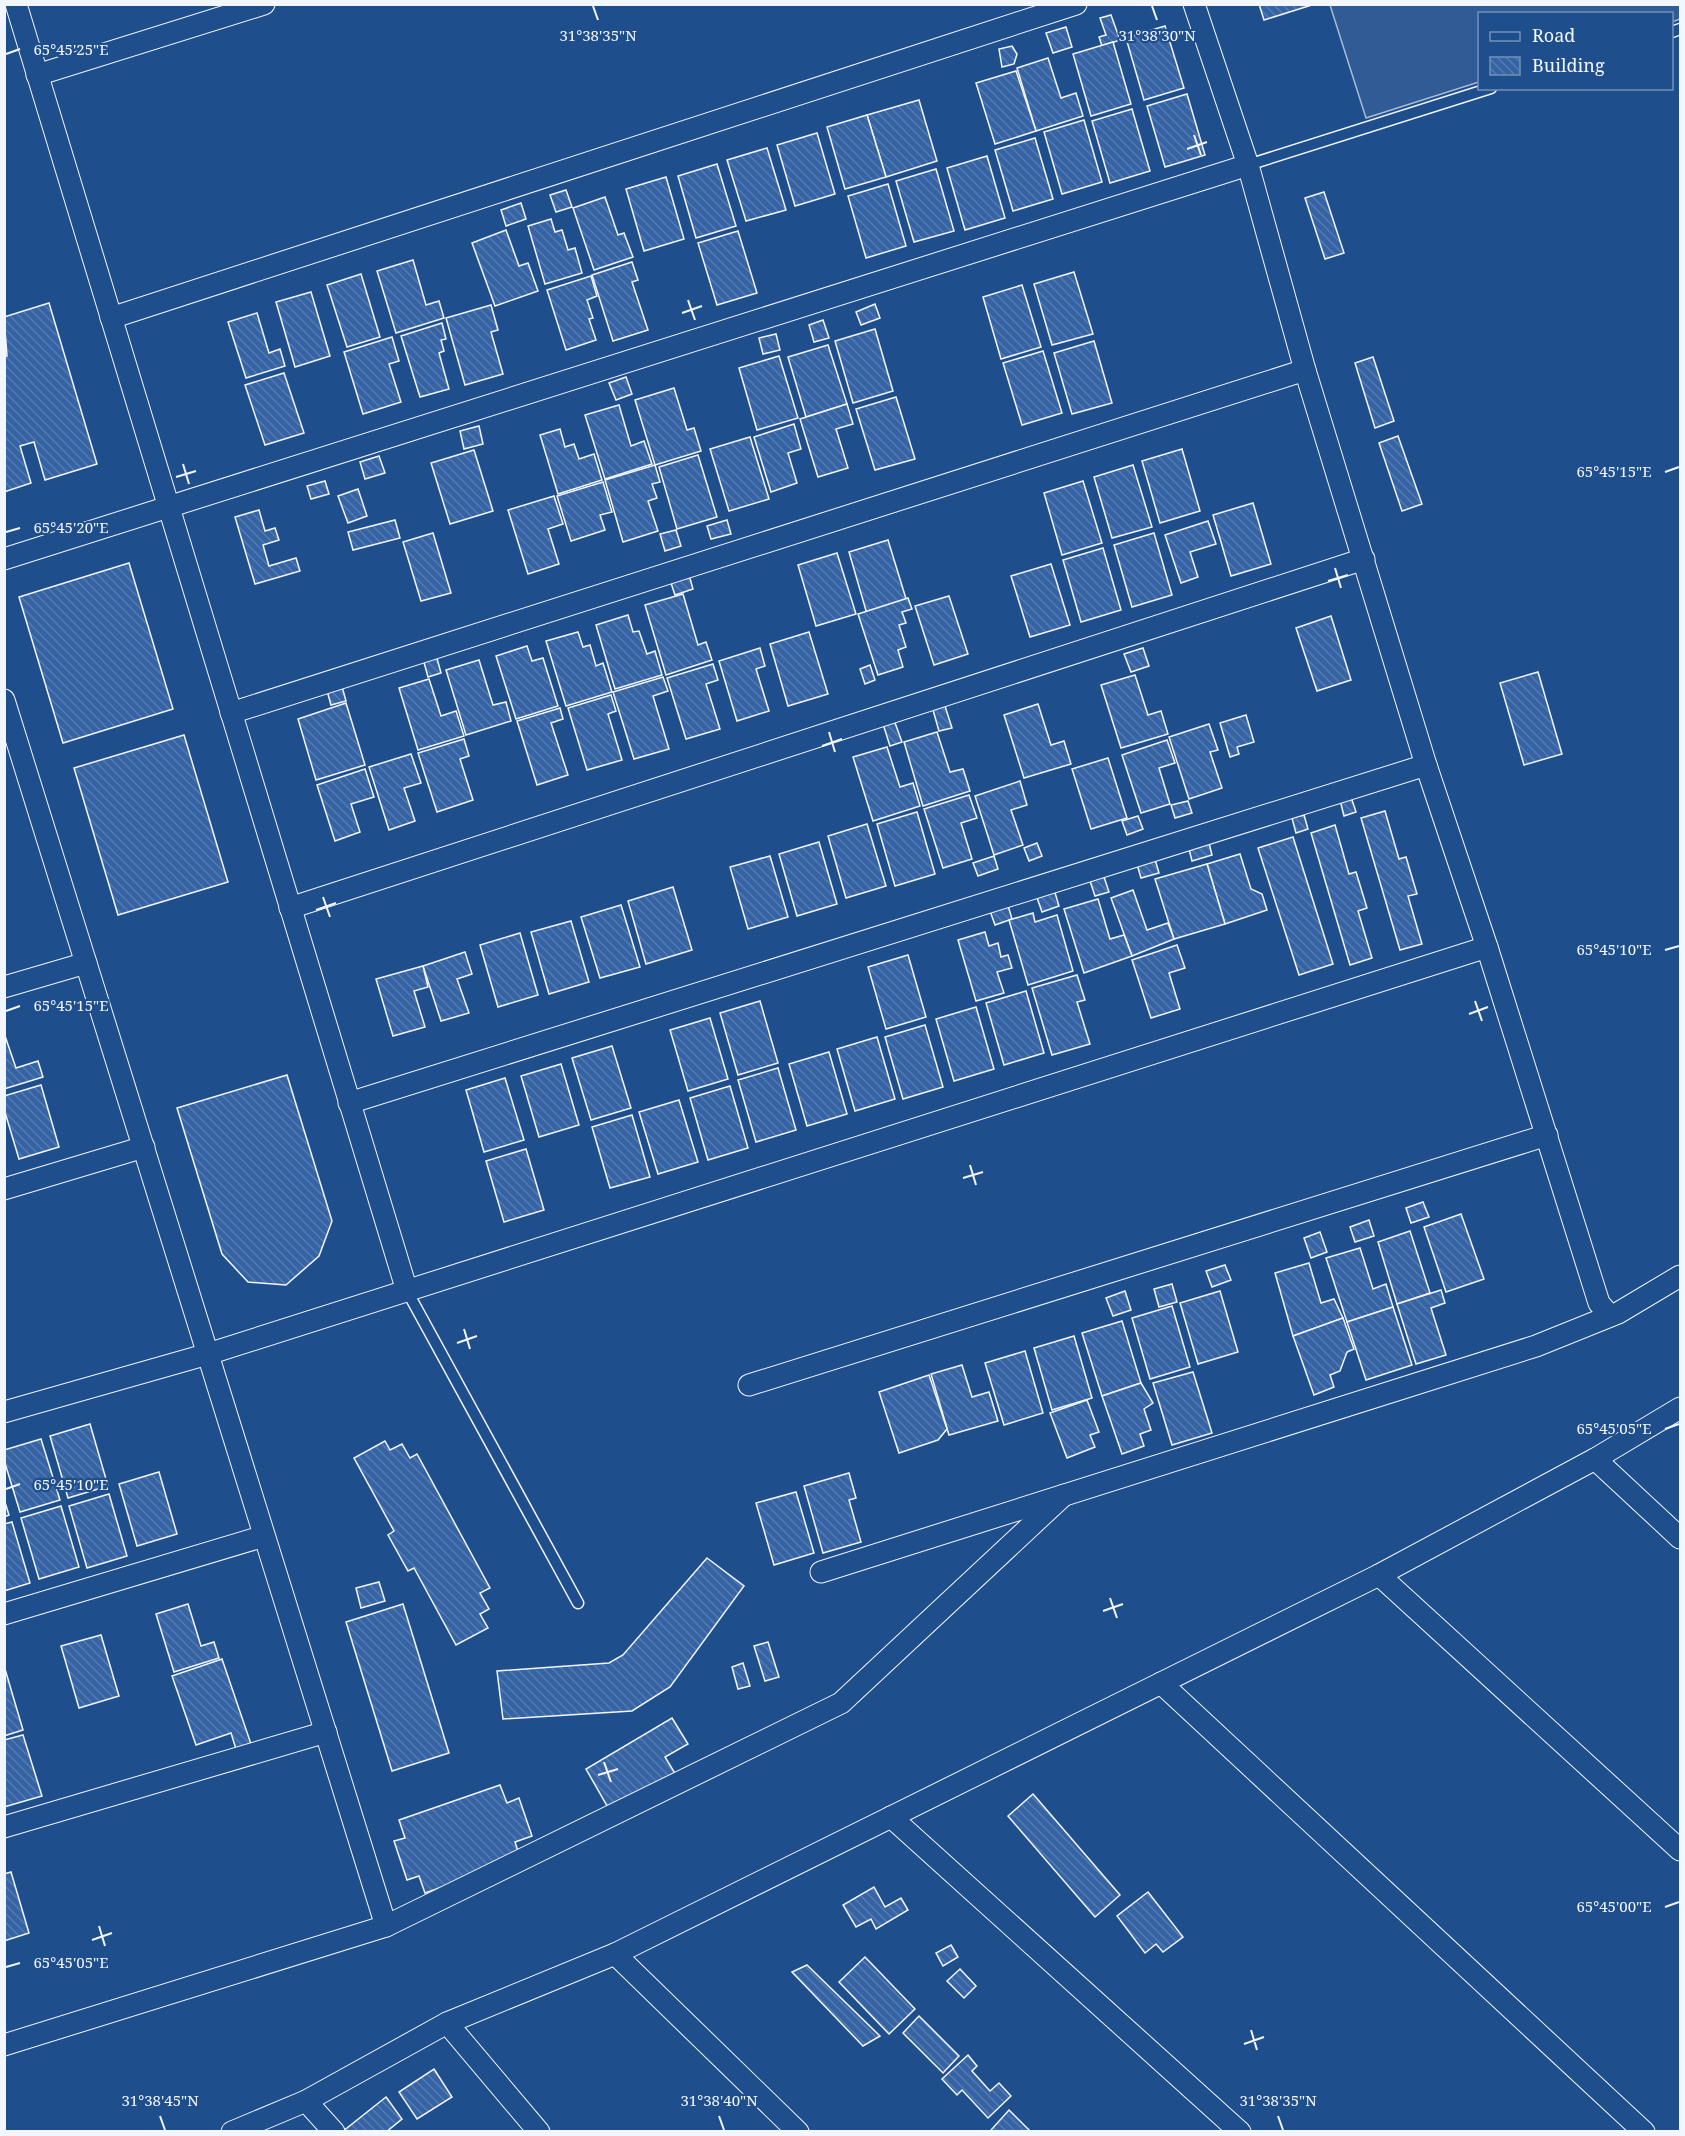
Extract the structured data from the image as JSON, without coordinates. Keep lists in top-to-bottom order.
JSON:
{
  "legend": ["Road", "Building"],
  "coordinates": [
    "31°38'35\"N",
    "31°38'30\"N",
    "65°45'25\"E",
    "65°45'15\"E",
    "65°45'20\"E",
    "65°45'10\"E",
    "65°45'05\"E",
    "65°45'00\"E",
    "31°38'45\"N",
    "31°38'40\"N"
  ]
}
